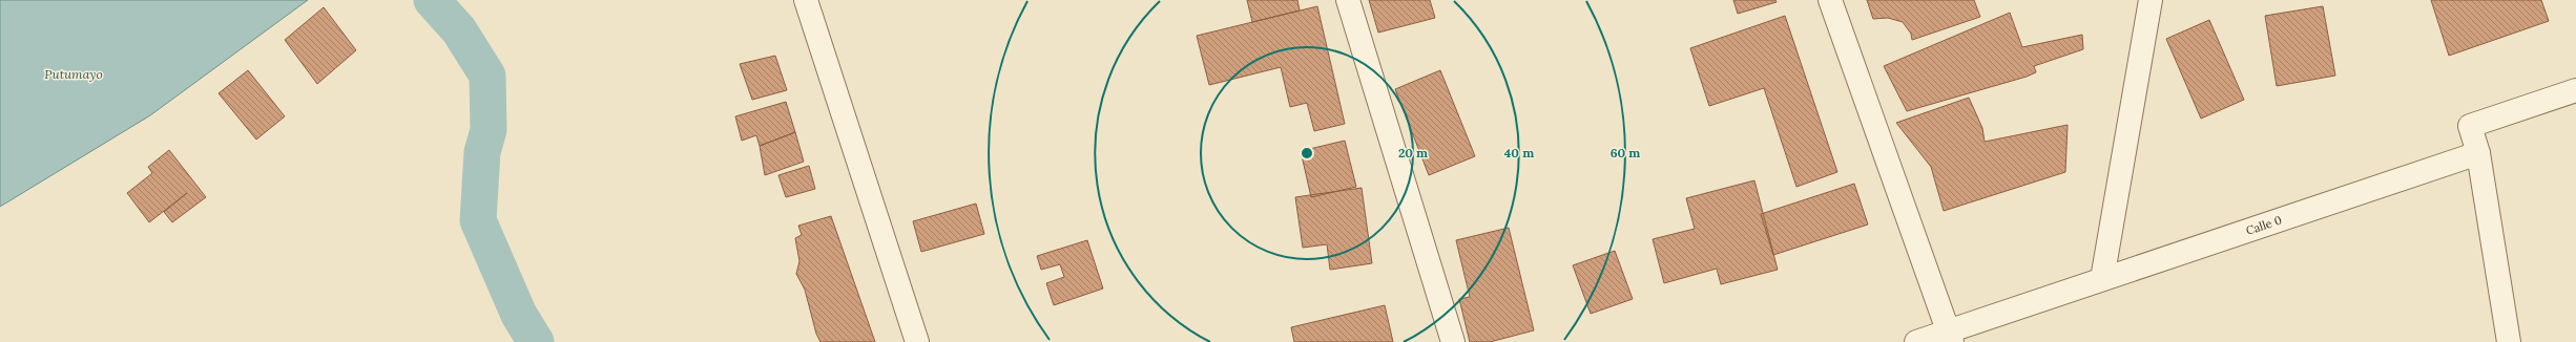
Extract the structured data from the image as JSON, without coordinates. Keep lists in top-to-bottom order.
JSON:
{
  "streets": {
    "street": ["Calle 0"]
  },
  "water": ["Putumayo"],
  "rings": ["20 m", "40 m", "60 m"]
}
